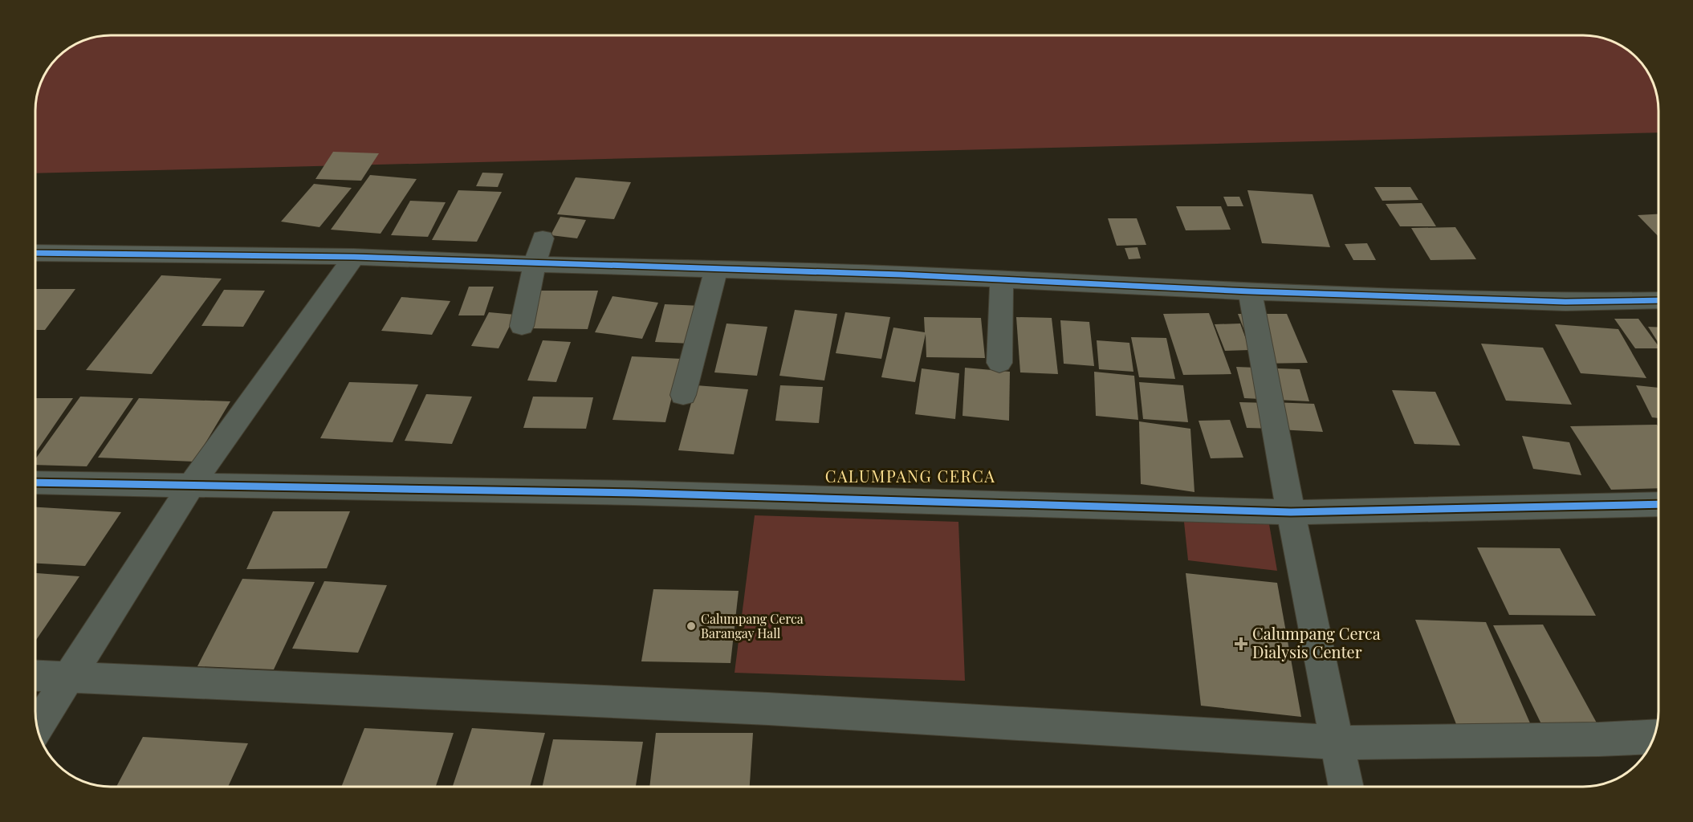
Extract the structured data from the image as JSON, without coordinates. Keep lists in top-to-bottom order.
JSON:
{
  "districts": ["CALUMPANG CERCA"],
  "places": {
    "other": ["Calumpang Cerca Barangay Hall"],
    "health": ["Calumpang Cerca Dialysis Center"]
  }
}
